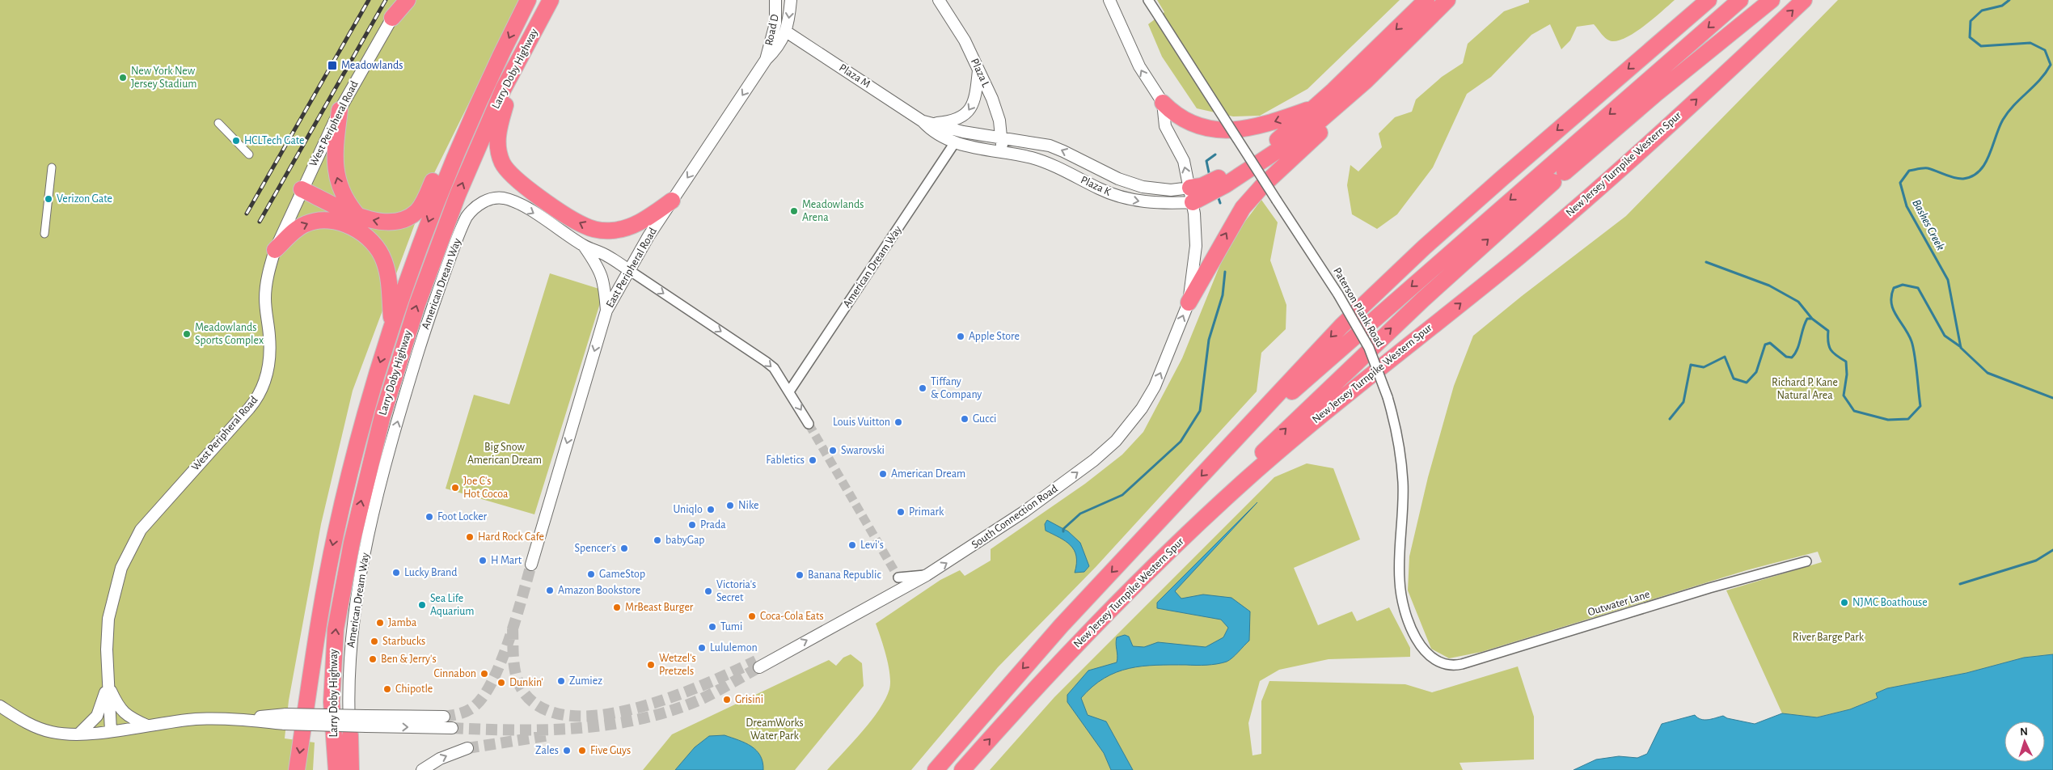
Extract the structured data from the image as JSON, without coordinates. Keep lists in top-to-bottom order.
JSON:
{
  "streets": {
    "highway": ["Larry Doby Highway", "New Jersey Turnpike Western Spur"],
    "street": [
      "Road D",
      "Plaza L",
      "Plaza M",
      "West Peripheral Road",
      "Plaza K",
      "American Dream Way",
      "East Peripheral Road",
      "Paterson Plank Road",
      "South Connection Road",
      "Outwater Lane"
    ]
  },
  "crossings": [
    ["Road D", "East Peripheral Road"],
    ["Plaza L", "Plaza M"],
    ["Plaza L", "Plaza K"],
    ["Plaza M", "Plaza K"],
    ["Plaza M", "American Dream Way"],
    ["Plaza M", "East Peripheral Road"],
    ["Plaza K", "South Connection Road"],
    ["American Dream Way", "East Peripheral Road"],
    ["Paterson Plank Road", "Outwater Lane"]
  ],
  "one_way": ["East Peripheral Road", "South Connection Road"],
  "water": ["Bashes Creek"],
  "parks": [
    "Richard P. Kane Natural Area",
    "Big Snow American Dream",
    "River Barge Park",
    "DreamWorks Water Park"
  ],
  "places": {
    "transit": ["Meadowlands"],
    "other": [
      "New York New Jersey Stadium",
      "HCLTech Gate",
      "Verizon Gate",
      "Meadowlands Arena",
      "Meadowlands Sports Complex",
      "Apple Store",
      "Tiffany & Company",
      "Gucci",
      "Louis Vuitton",
      "Swarovski",
      "Fabletics",
      "American Dream",
      "Joe C's Hot Cocoa",
      "Nike",
      "Uniqlo",
      "Primark",
      "Foot Locker",
      "Prada",
      "Hard Rock Cafe",
      "babyGap",
      "Levi's",
      "Spencer's",
      "H Mart",
      "Lucky Brand",
      "GameStop",
      "Banana Republic",
      "Amazon Bookstore",
      "Victoria's Secret",
      "NJMC Boathouse",
      "Sea Life Aquarium",
      "MrBeast Burger",
      "Coca-Cola Eats",
      "Jamba",
      "Tumi",
      "Starbucks",
      "Lululemon",
      "Ben & Jerry's",
      "Wetzel's Pretzels",
      "Cinnabon",
      "Zumiez",
      "Dunkin'",
      "Chipotle",
      "Grisini",
      "Zales",
      "Five Guys"
    ]
  },
  "north": "top"
}
